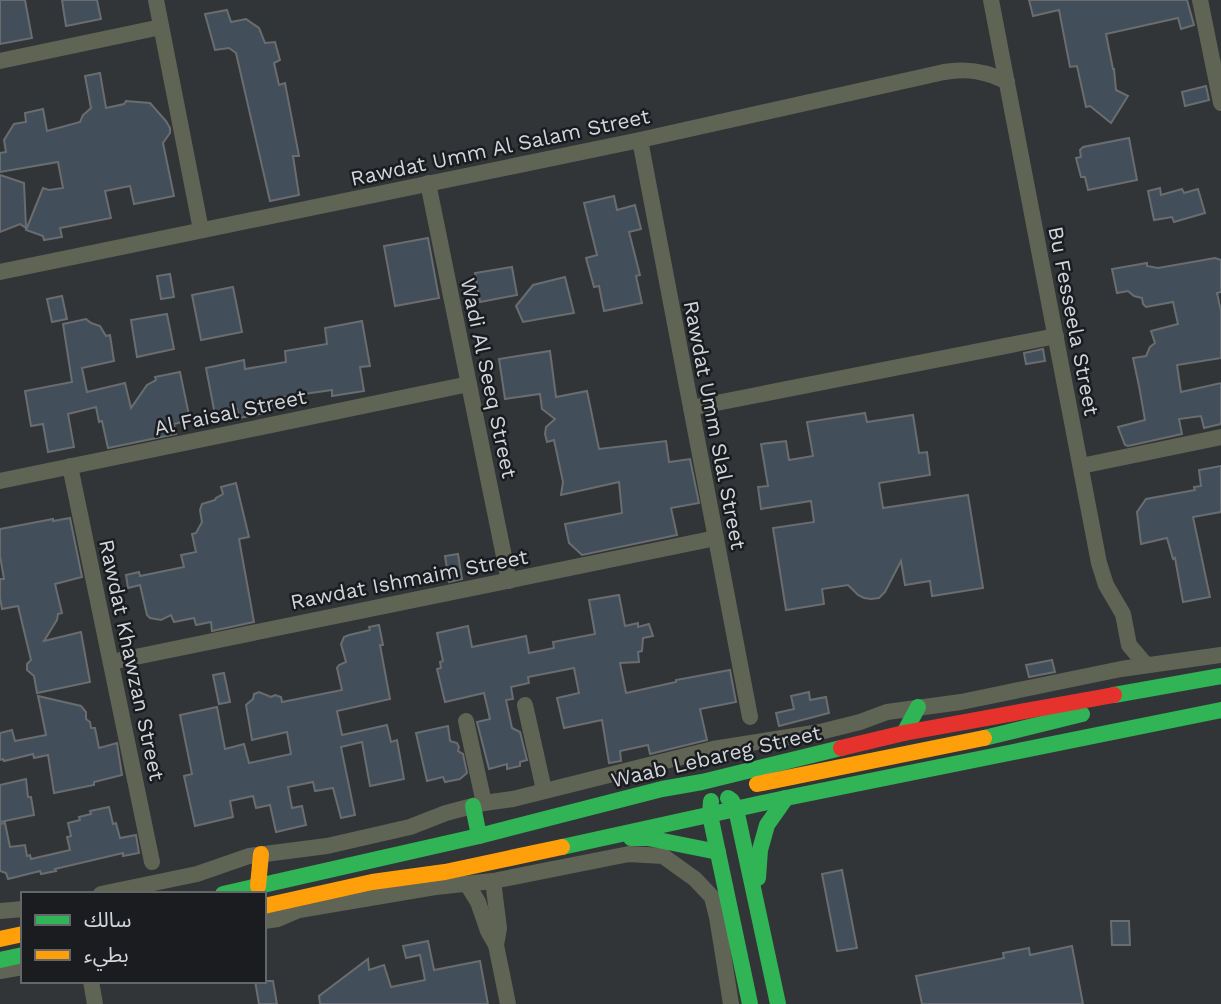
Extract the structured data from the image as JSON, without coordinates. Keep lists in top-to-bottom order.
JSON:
{
  "streets": {
    "street": [
      "Rawdat Umm Al Salam Street",
      "Bu Fesseela Street",
      "Wadi Al Seeq Street",
      "Al Faisal Street",
      "Rawdat Umm Slal Street",
      "Rawdat Ishmaim Street",
      "Rawdat Khawzan Street",
      "Waab Lebareg Street"
    ]
  },
  "crossings": [
    ["Rawdat Umm Al Salam Street", "Bu Fesseela Street"],
    ["Rawdat Umm Al Salam Street", "Wadi Al Seeq Street"],
    ["Rawdat Umm Al Salam Street", "Rawdat Umm Slal Street"],
    ["Wadi Al Seeq Street", "Al Faisal Street"],
    ["Wadi Al Seeq Street", "Rawdat Ishmaim Street"],
    ["Al Faisal Street", "Rawdat Khawzan Street"],
    ["Rawdat Umm Slal Street", "Rawdat Ishmaim Street"],
    ["Rawdat Ishmaim Street", "Rawdat Khawzan Street"]
  ],
  "legend": ["سالك", "بطيء"]
}
